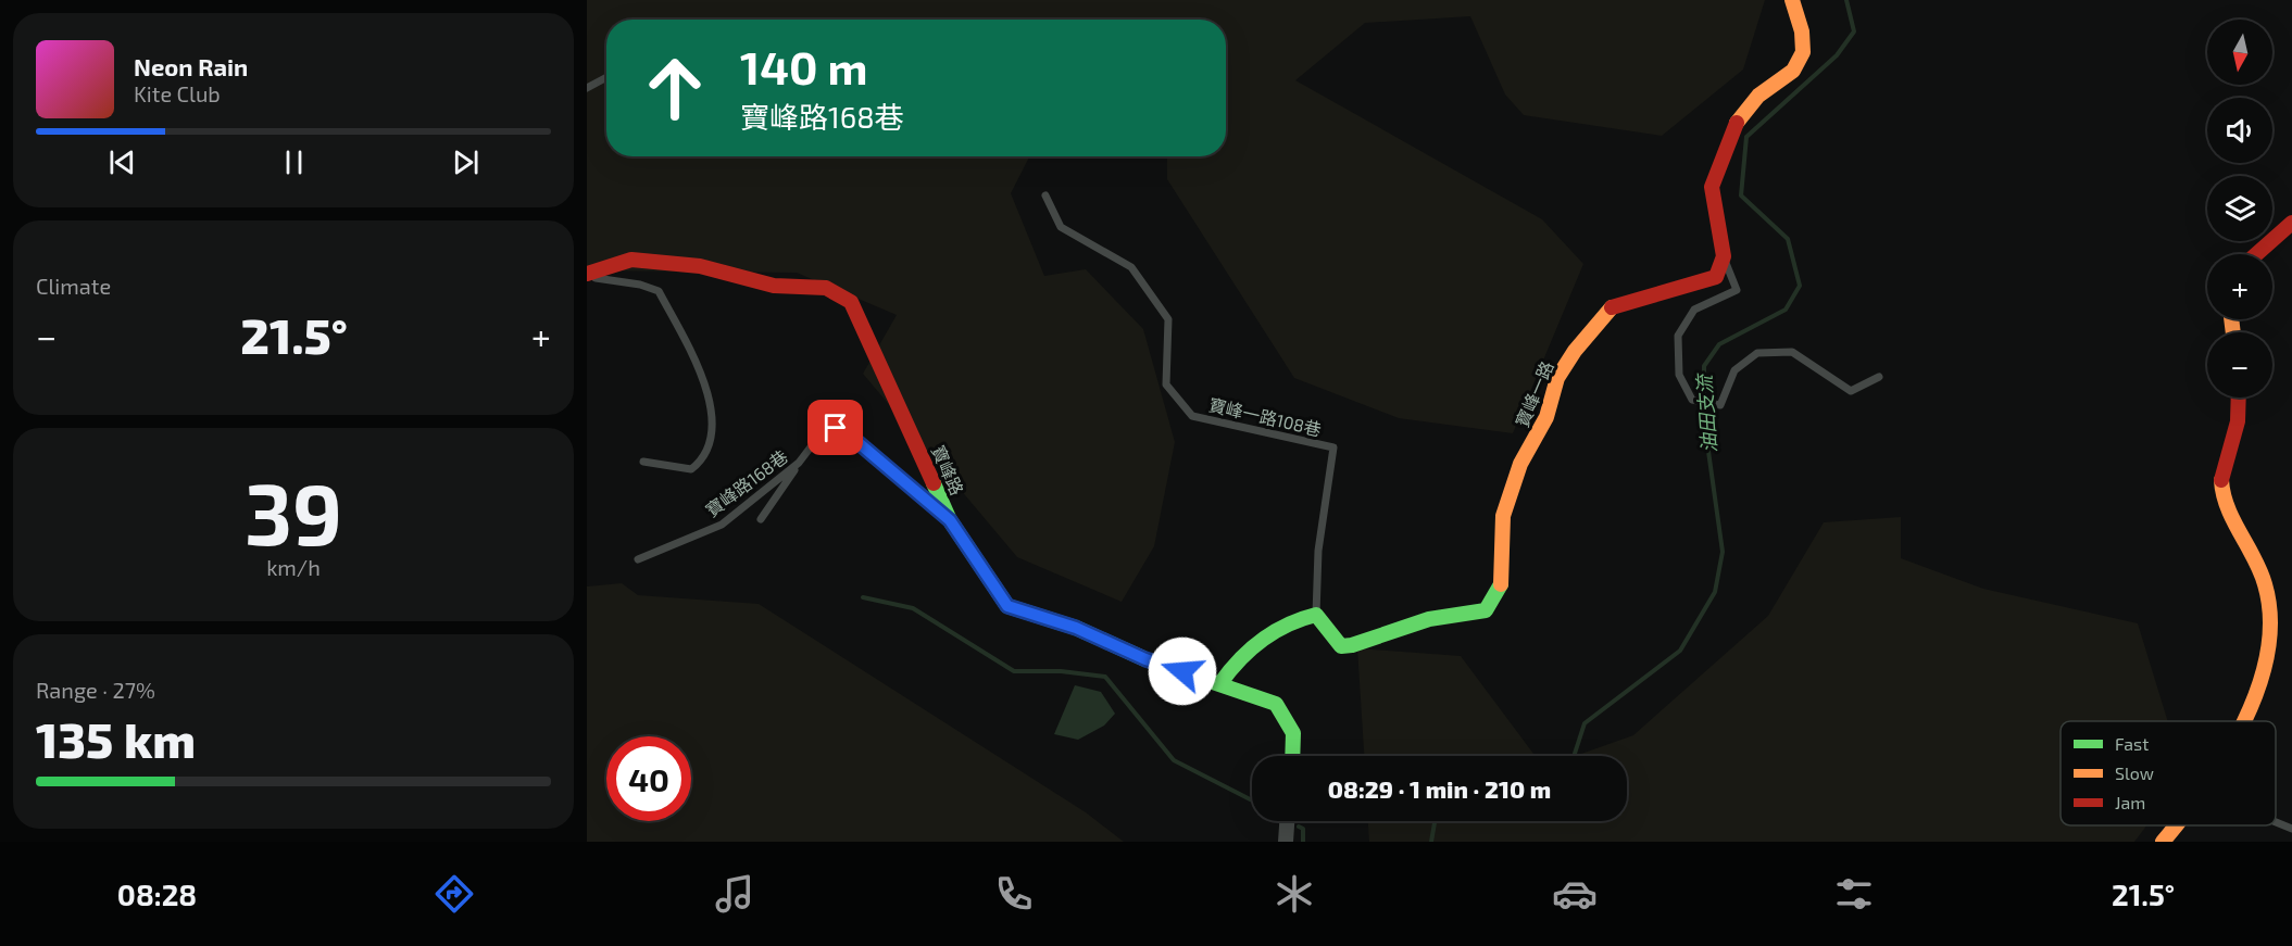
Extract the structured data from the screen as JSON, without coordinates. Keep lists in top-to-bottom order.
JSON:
{
  "streets": {
    "street": ["寶峰一路", "寶峰路"],
    "lane": ["寶峰一路108巷", "寶峰路168巷"]
  },
  "crossings": [
    ["寶峰一路", "寶峰一路108巷"],
    ["寶峰路", "寶峰路168巷"]
  ],
  "water": ["油田支流"],
  "legend": ["Fast", "Slow", "Jam"],
  "north": "bottom",
  "page": {
    "map_buttons": ["+", "−"],
    "turn": ["140 m", "寶峰路168巷"],
    "song": ["Neon Rain", "Kite Club"],
    "tile": [
      "Climate",
      ["39", "km/h"],
      ["Range · 27%", "135 km"]
    ],
    "heat": ["−", "21.5°", "+"],
    "limit": "40",
    "trip": "08:29 · 1 min · 210 m",
    "tabs": ["08:28", "21.5°"]
  }
}
